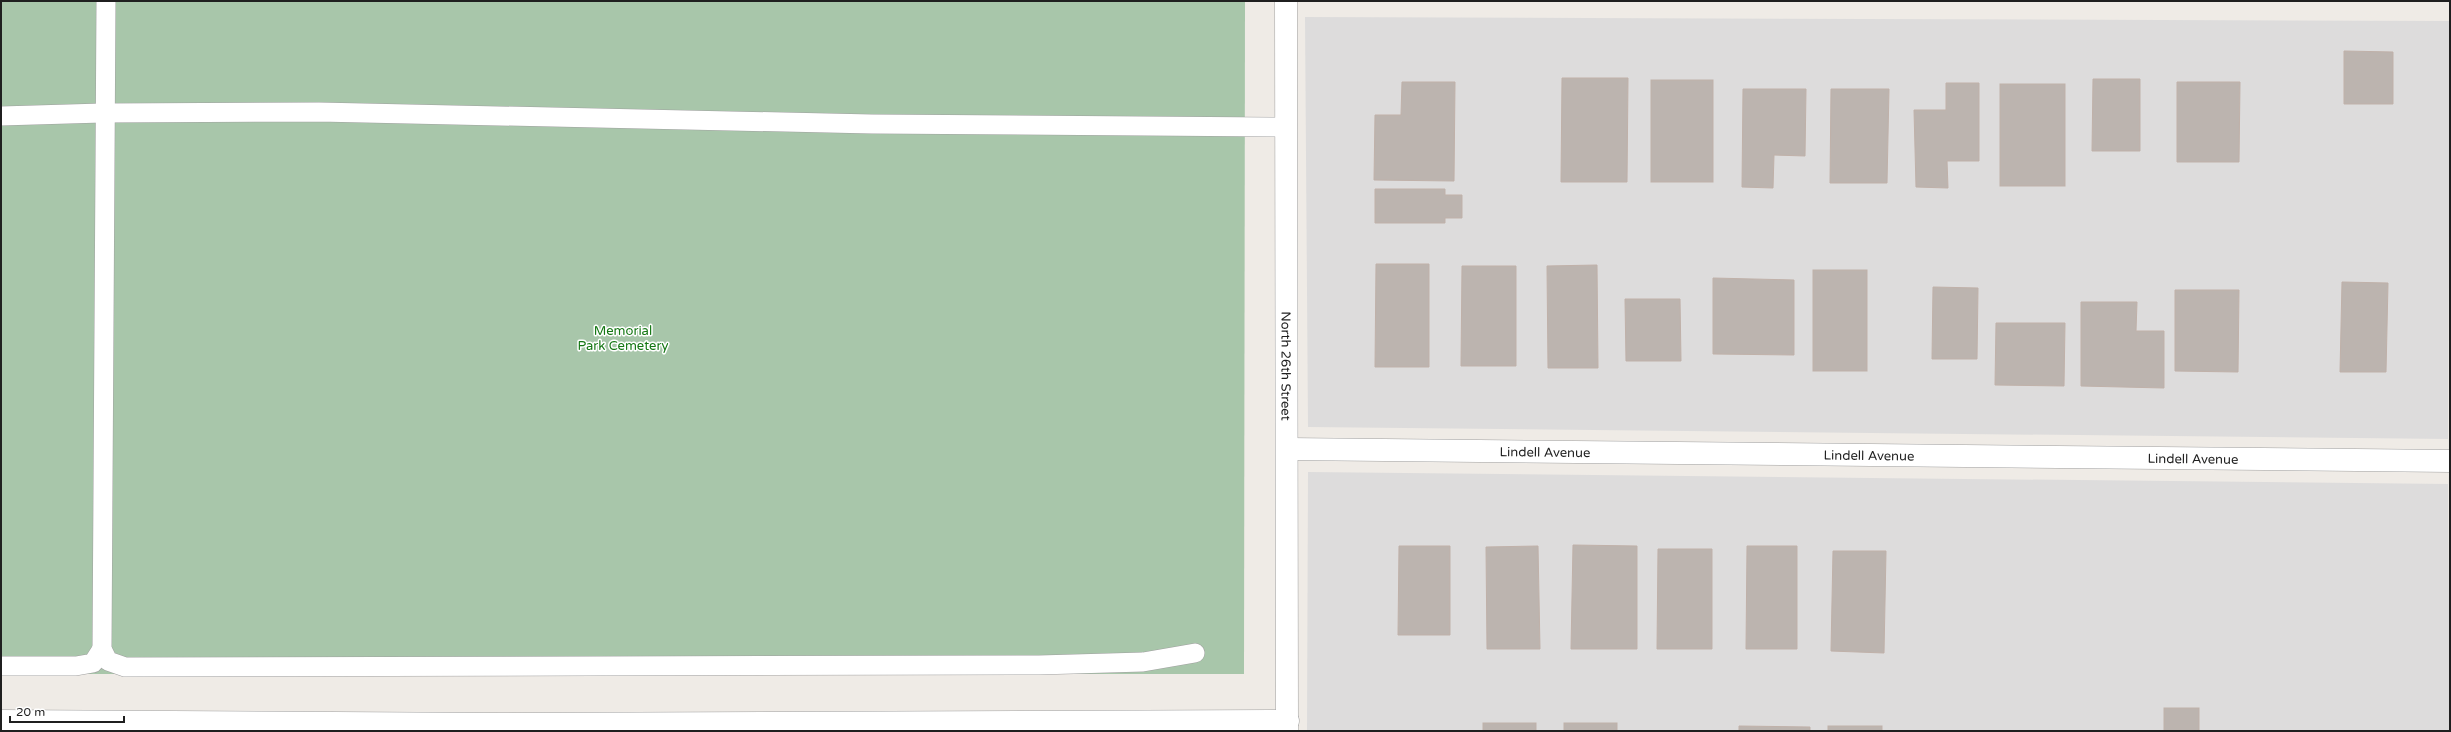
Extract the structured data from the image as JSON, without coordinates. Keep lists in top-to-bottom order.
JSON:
{
  "streets": {
    "street": ["North 26th Street", "Lindell Avenue"]
  },
  "crossings": [
    ["North 26th Street", "Lindell Avenue"]
  ],
  "parks": ["Memorial Park Cemetery"],
  "scale_bar": "20 m"
}
